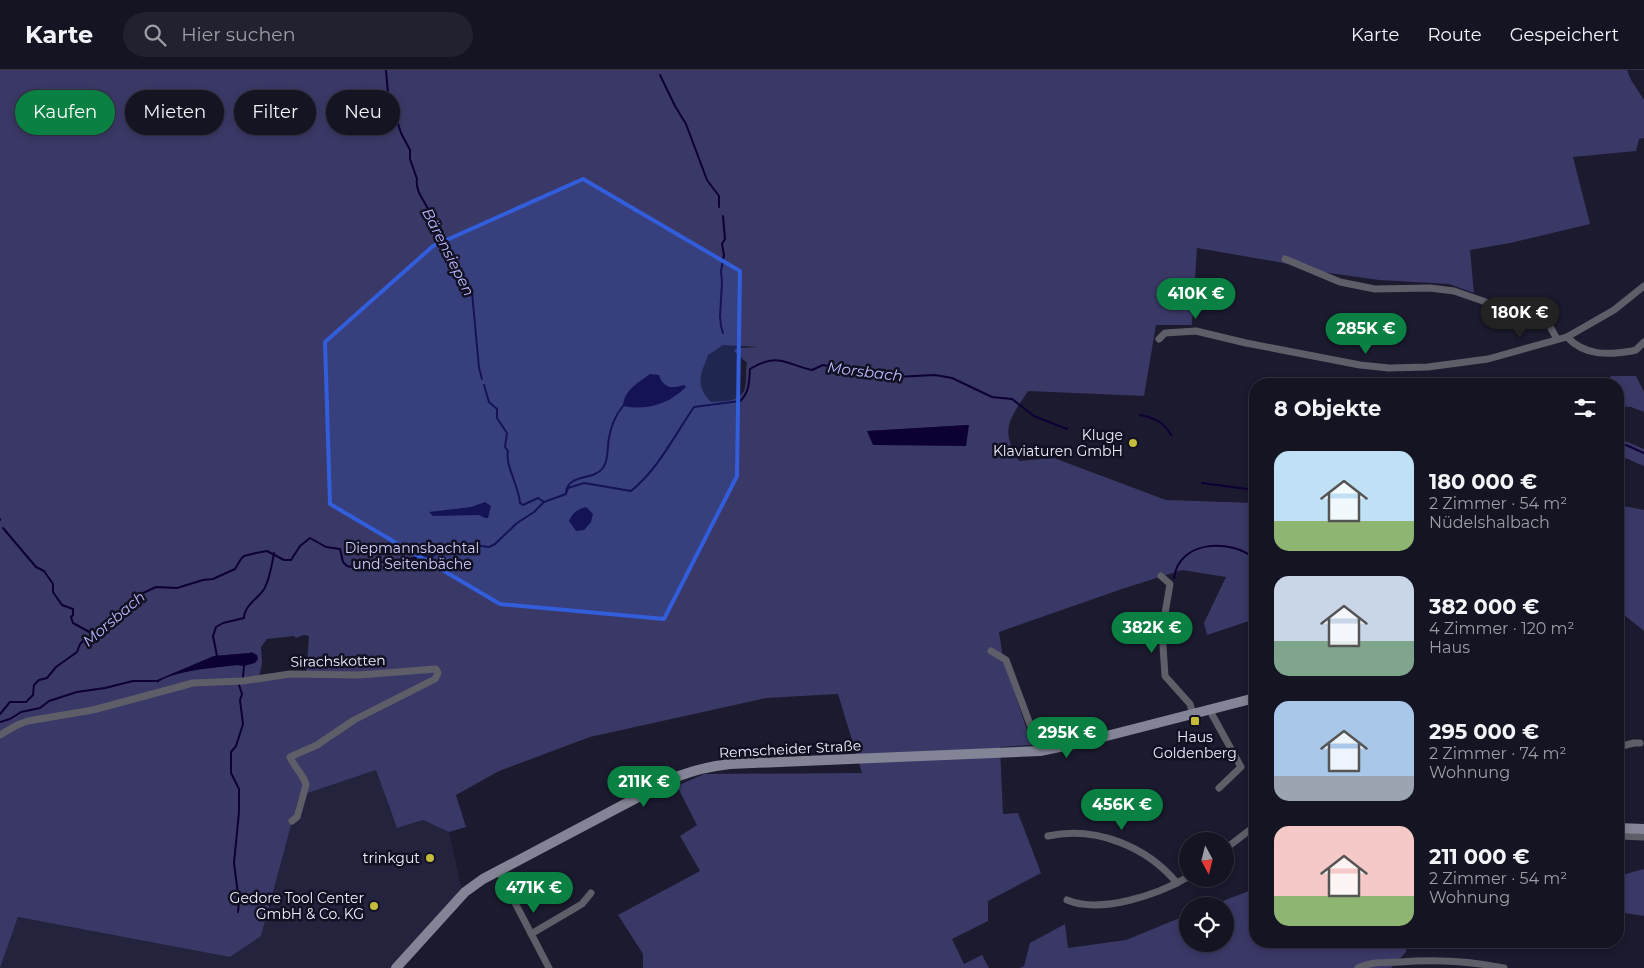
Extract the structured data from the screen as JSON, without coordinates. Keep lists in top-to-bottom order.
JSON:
{
  "streets": {
    "main road": ["Remscheider Straße"],
    "street": ["Sirachskotten"]
  },
  "water": ["Bärensiepen", "Morsbach"],
  "parks": ["Diepmannsbachtal und Seitenbäche"],
  "places": {
    "other": ["Kluge Klaviaturen GmbH", "trinkgut", "Gedore Tool Center GmbH & Co. KG"],
    "transit": ["Haus Goldenberg"]
  },
  "north": "bottom",
  "page": {
    "header": "Karte",
    "search": "Hier suchen",
    "nav": ["Karte", "Route", "Gespeichert"],
    "chip": [
      "Kaufen",
      "Mieten",
      "Filter",
      "Neu"
    ],
    "price": [
      "410K €",
      "180K €",
      "285K €",
      "382K €",
      "295K €",
      "211K €",
      "456K €",
      "471K €"
    ],
    "heading": "8 Objekte",
    "list": [
      {
        "name": "180 000 €",
        "note": "2 Zimmer · 54 m² · Nüdelshalbach"
      },
      {
        "name": "382 000 €",
        "note": "4 Zimmer · 120 m² · Haus"
      },
      {
        "name": "295 000 €",
        "note": "2 Zimmer · 74 m² · Wohnung"
      },
      {
        "name": "211 000 €",
        "note": "2 Zimmer · 54 m² · Wohnung"
      }
    ]
  }
}
